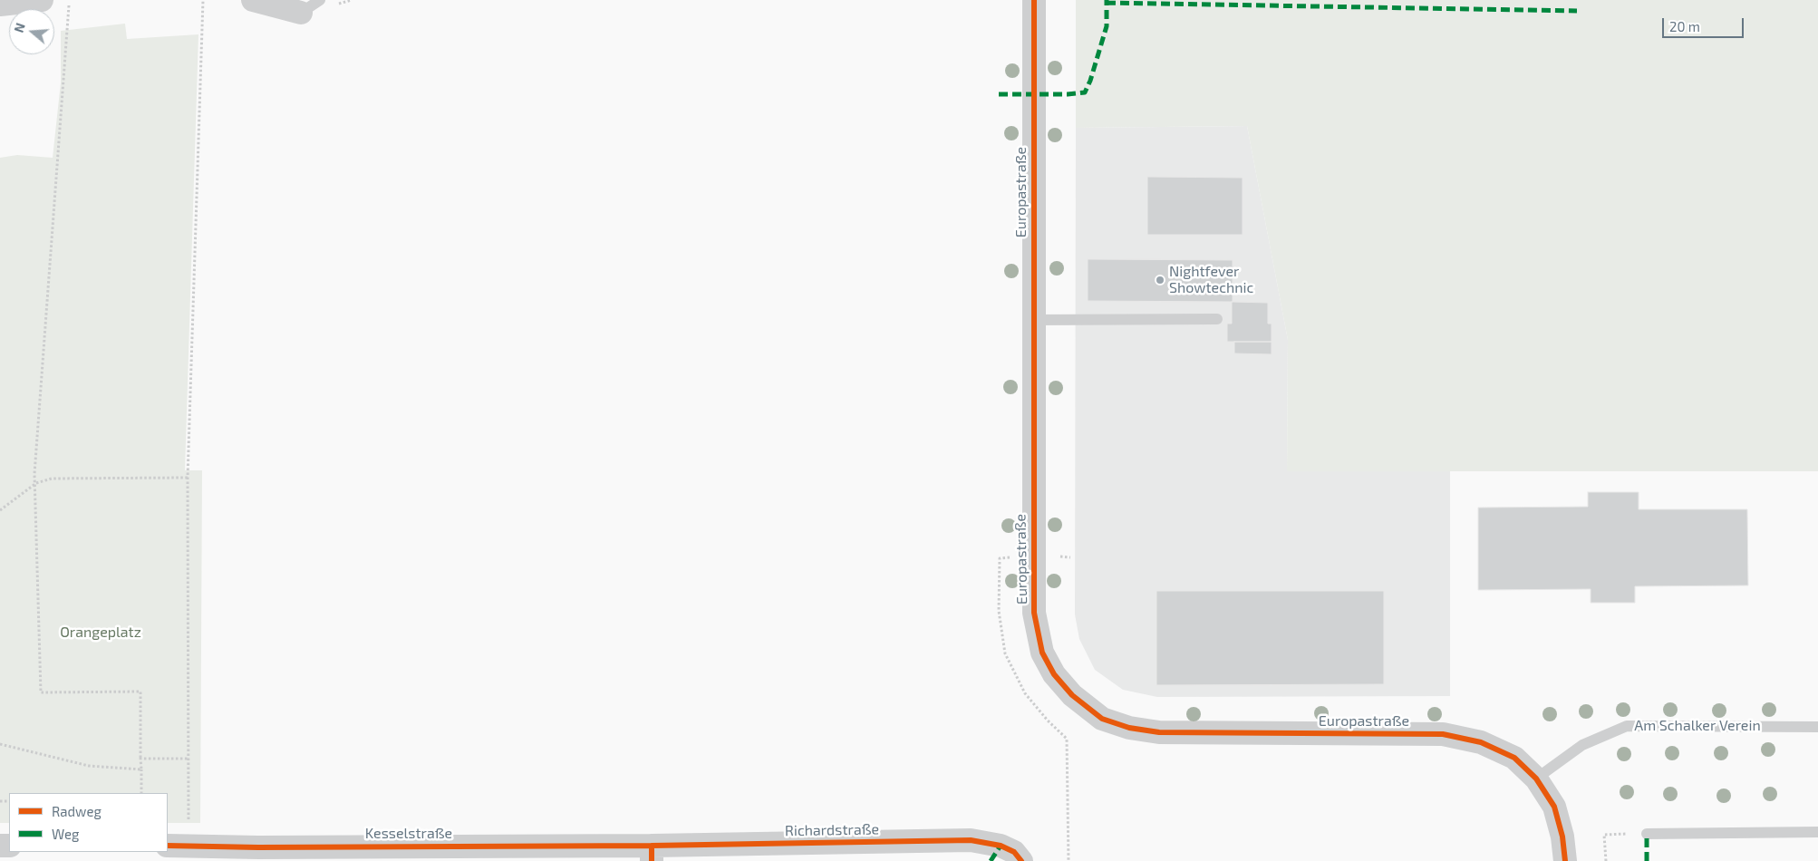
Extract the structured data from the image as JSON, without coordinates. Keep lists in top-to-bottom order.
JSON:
{
  "streets": {
    "street": ["Europastraße", "Richardstraße", "Kesselstraße"],
    "lane": ["Am Schalker Verein"]
  },
  "crossings": [
    ["Europastraße", "Am Schalker Verein"],
    ["Richardstraße", "Kesselstraße"]
  ],
  "parks": ["Orangeplatz"],
  "places": ["Nightfever Showtechnic"],
  "legend": ["Radweg", "Weg"],
  "scale_bar": "20 m",
  "north": "left"
}
